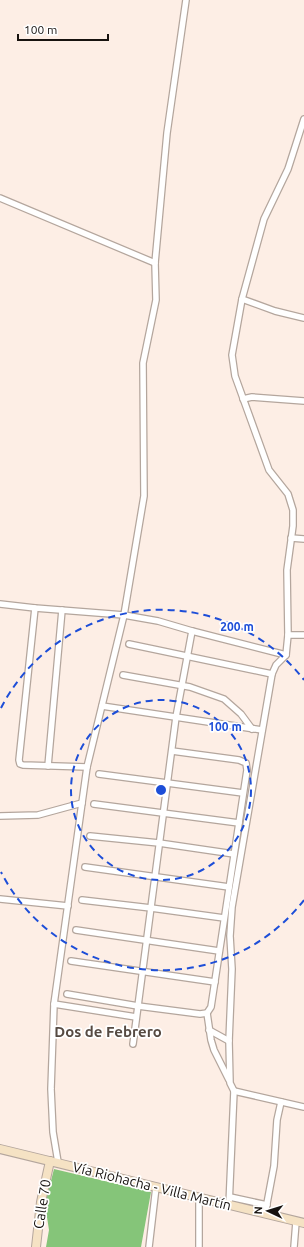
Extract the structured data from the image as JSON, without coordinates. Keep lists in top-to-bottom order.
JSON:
{
  "streets": {
    "main road": ["Vía Riohacha - Villa Martín", "Calle 70"]
  },
  "crossings": [
    ["Vía Riohacha - Villa Martín", "Calle 70"]
  ],
  "districts": ["Dos de Febrero"],
  "scale_bar": "100 m",
  "north": "left",
  "rings": ["200 m", "100 m"]
}
